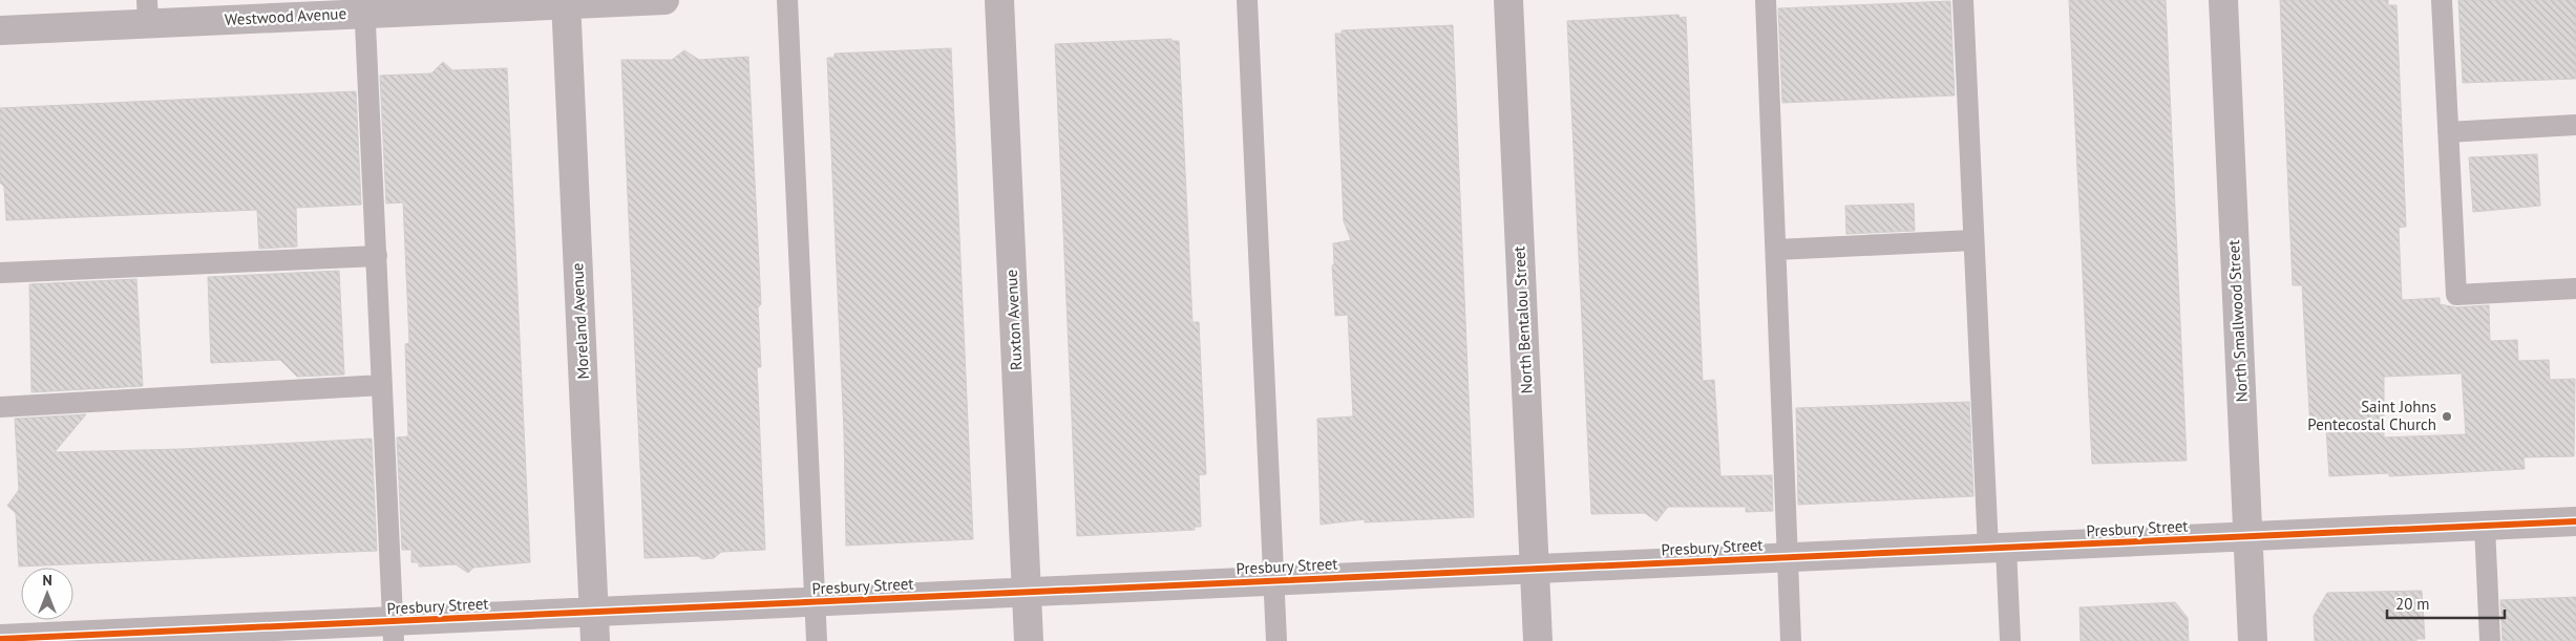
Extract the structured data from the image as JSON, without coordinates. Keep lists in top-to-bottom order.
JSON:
{
  "streets": {
    "street": [
      "Westwood Avenue",
      "Ruxton Avenue",
      "North Bentalou Street",
      "Moreland Avenue",
      "North Smallwood Street",
      "Presbury Street"
    ]
  },
  "crossings": [
    ["Westwood Avenue", "Moreland Avenue"],
    ["Ruxton Avenue", "Presbury Street"],
    ["North Bentalou Street", "Presbury Street"],
    ["Moreland Avenue", "Presbury Street"],
    ["North Smallwood Street", "Presbury Street"]
  ],
  "places": ["Saint Johns Pentecostal Church"],
  "scale_bar": "20 m",
  "north": "top"
}
